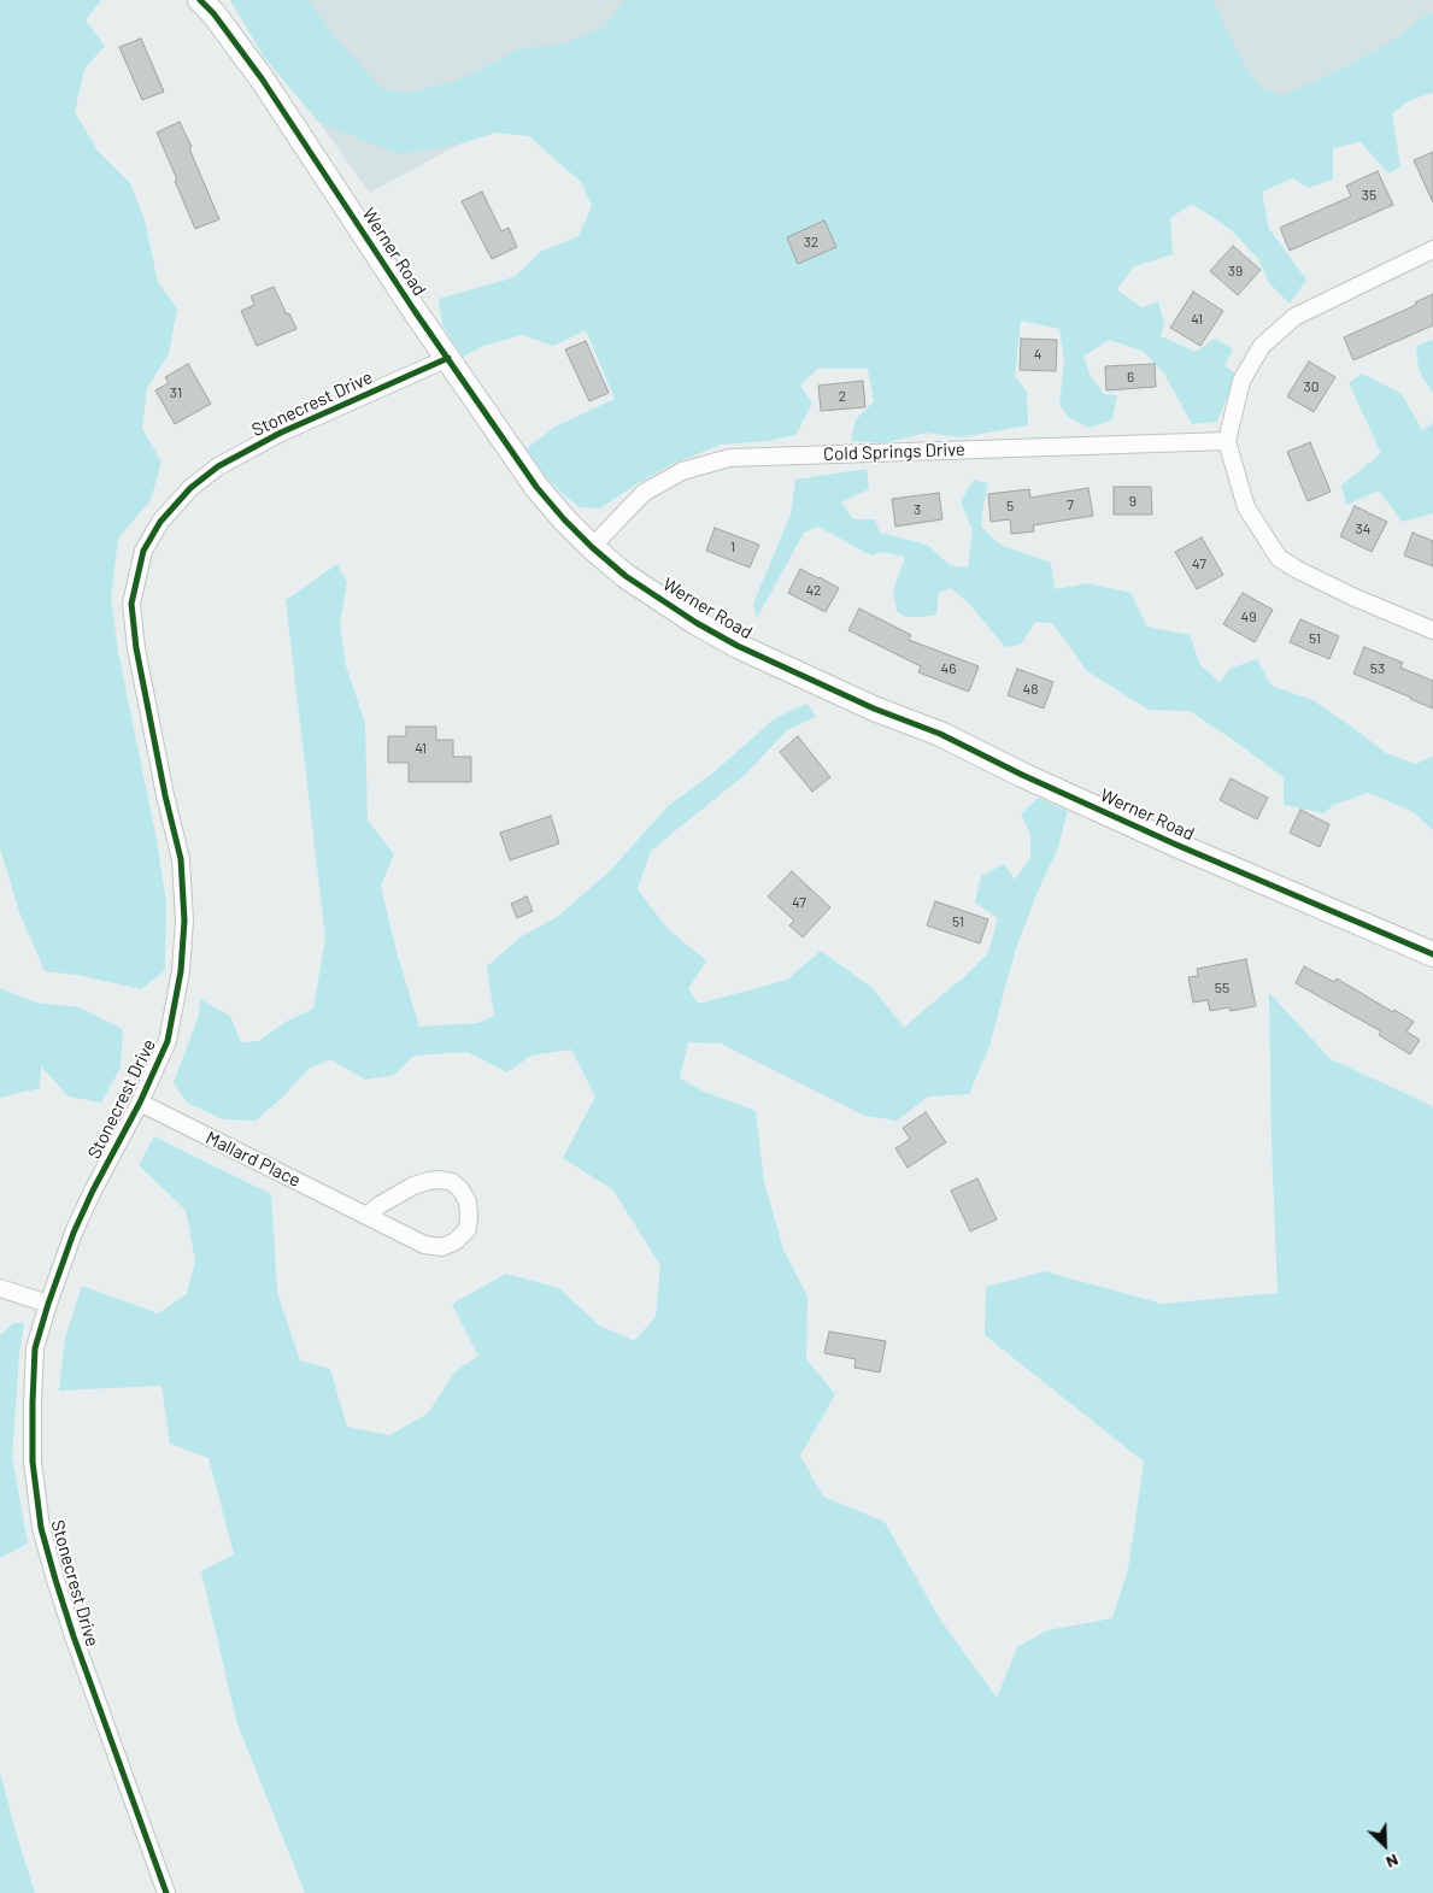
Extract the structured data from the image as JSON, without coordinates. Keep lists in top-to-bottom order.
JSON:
{
  "streets": {
    "street": [
      "Werner Road",
      "Stonecrest Drive",
      "Cold Springs Drive",
      "Mallard Place"
    ]
  },
  "crossings": [
    ["Werner Road", "Stonecrest Drive"],
    ["Werner Road", "Cold Springs Drive"],
    ["Stonecrest Drive", "Mallard Place"]
  ],
  "house_numbers": [
    "35",
    "32",
    "39",
    "41",
    "4",
    "6",
    "30",
    "31",
    "2",
    "9",
    "7",
    "5",
    "3",
    "34",
    "1",
    "47",
    "42",
    "49",
    "51",
    "46",
    "53",
    "48",
    "41",
    "47",
    "51",
    "55"
  ],
  "north": "bottom right"
}
